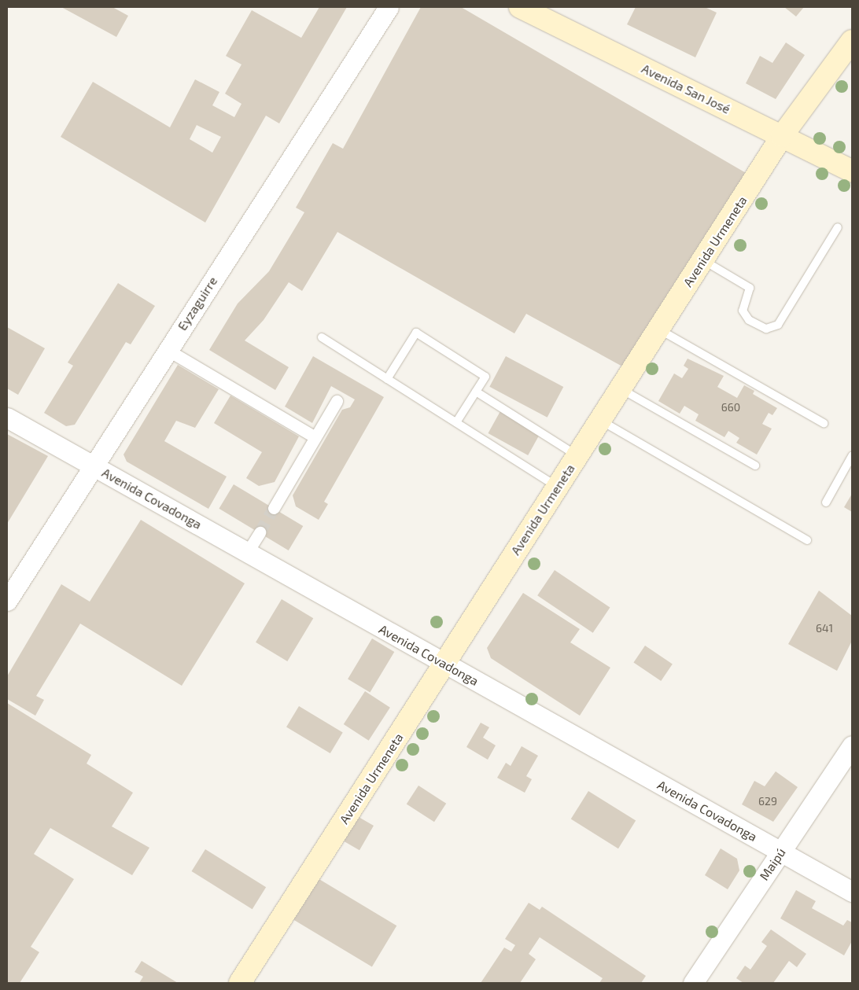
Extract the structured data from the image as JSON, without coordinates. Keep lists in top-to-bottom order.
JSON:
{
  "streets": {
    "main road": ["Avenida San José", "Avenida Urmeneta"],
    "street": ["Eyzaguirre", "Avenida Covadonga", "Maipú"]
  },
  "crossings": [
    ["Avenida San José", "Avenida Urmeneta"],
    ["Avenida Urmeneta", "Avenida Covadonga"],
    ["Eyzaguirre", "Avenida Covadonga"],
    ["Avenida Covadonga", "Maipú"]
  ],
  "house_numbers": ["660", "641", "629"]
}
